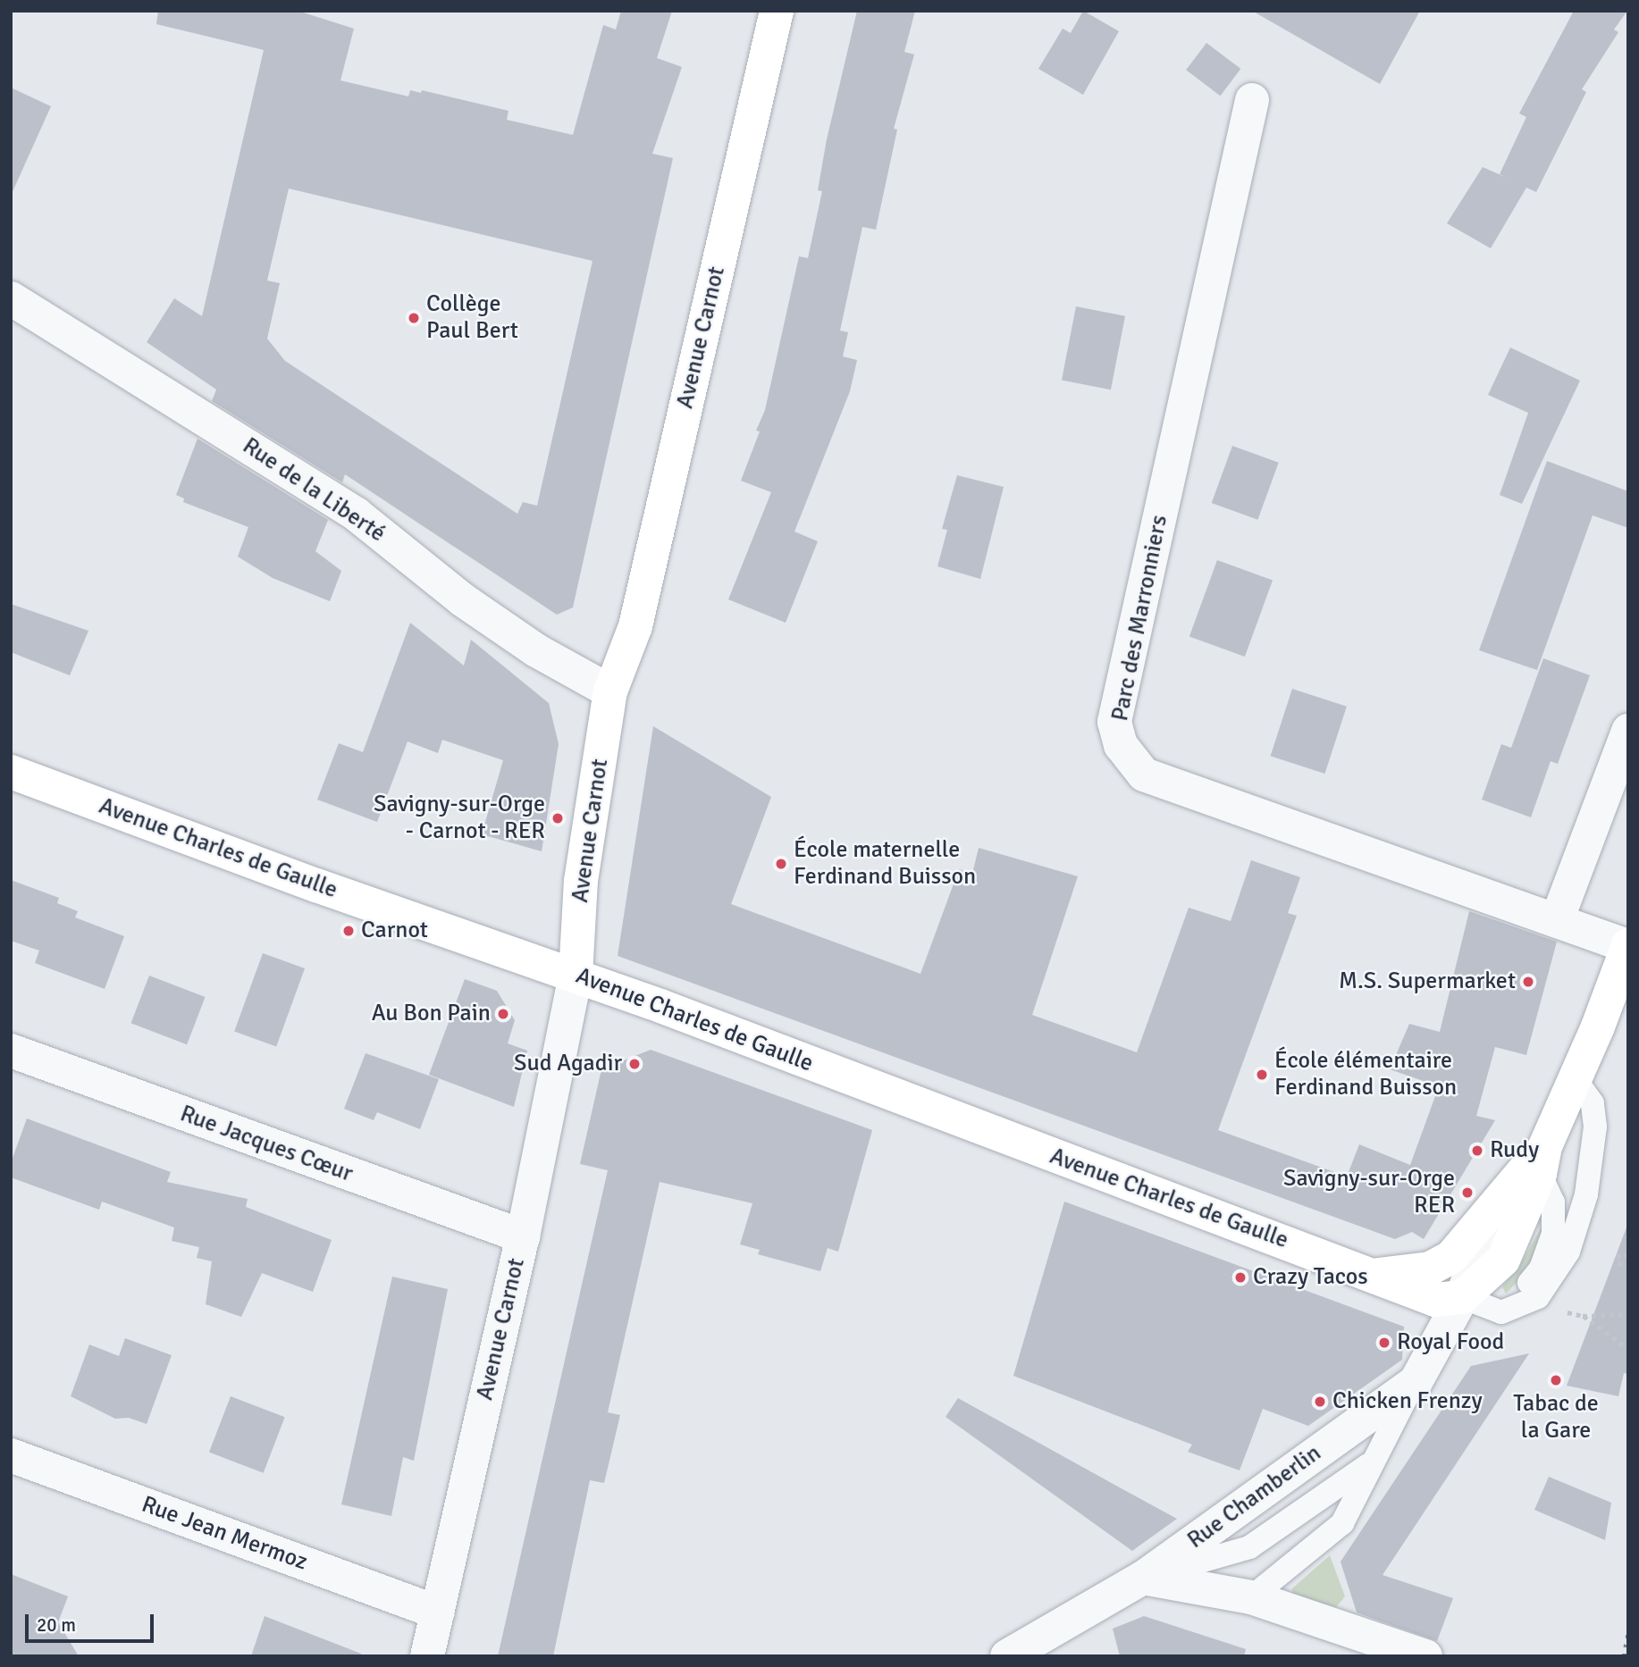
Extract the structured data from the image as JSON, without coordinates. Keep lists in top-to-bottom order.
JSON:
{
  "streets": {
    "street": [
      "Avenue Carnot",
      "Rue de la Liberté",
      "Parc des Marronniers",
      "Avenue Charles de Gaulle",
      "Rue Jacques Cœur",
      "Rue Chamberlin",
      "Rue Jean Mermoz"
    ]
  },
  "crossings": [
    ["Avenue Carnot", "Rue de la Liberté"],
    ["Avenue Carnot", "Avenue Charles de Gaulle"],
    ["Avenue Carnot", "Rue Jacques Cœur"],
    ["Avenue Carnot", "Rue Jean Mermoz"],
    ["Avenue Charles de Gaulle", "Rue Chamberlin"]
  ],
  "places": [
    "Collège Paul Bert",
    "Savigny-sur-Orge - Carnot - RER",
    "École maternelle Ferdinand Buisson",
    "Carnot",
    "M.S. Supermarket",
    "Au Bon Pain",
    "Sud Agadir",
    "École élémentaire Ferdinand Buisson",
    "Rudy",
    "Savigny-sur-Orge RER",
    "Crazy Tacos",
    "Royal Food",
    "Tabac de la Gare",
    "Chicken Frenzy"
  ],
  "scale_bar": "20 m"
}
